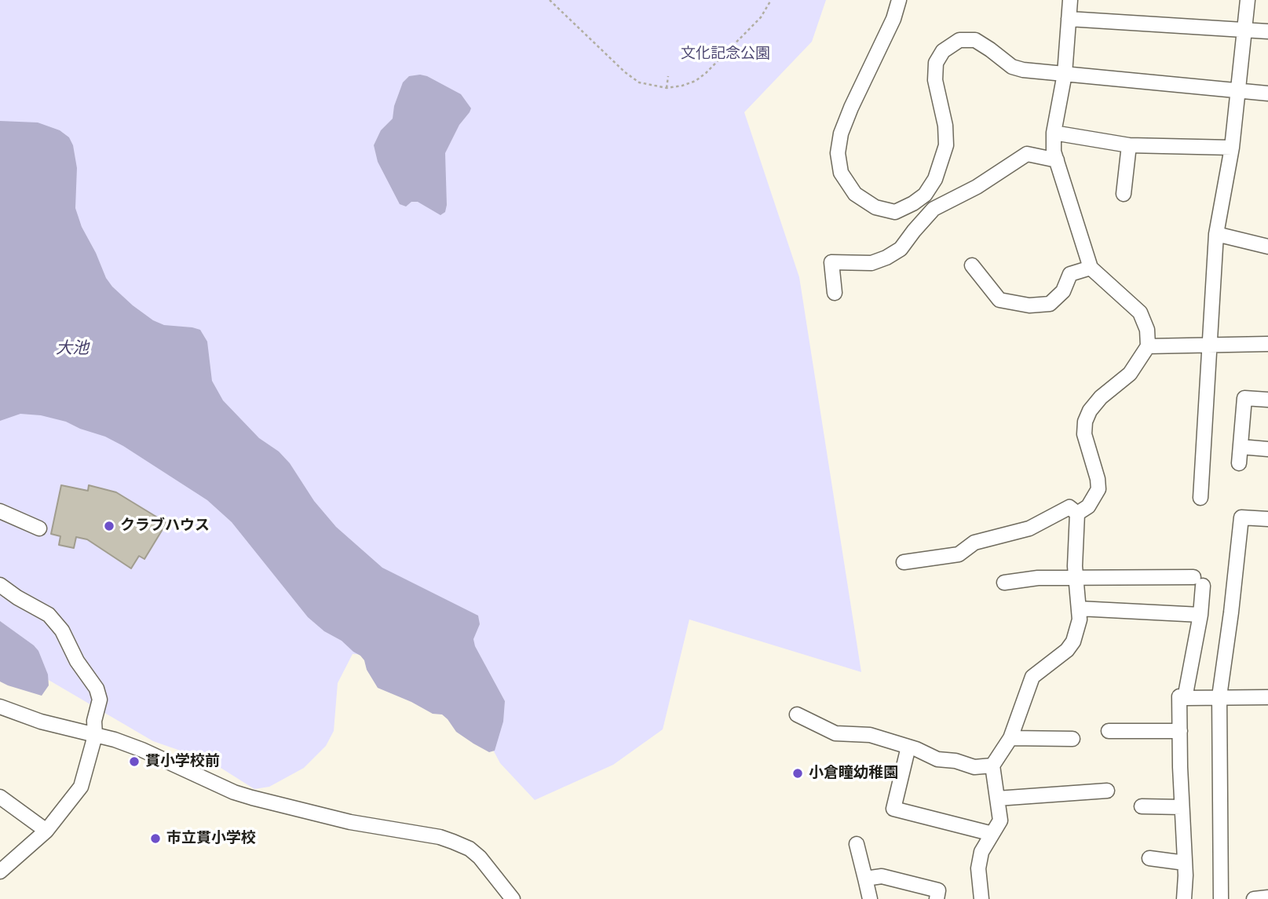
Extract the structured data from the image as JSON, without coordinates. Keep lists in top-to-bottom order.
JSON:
{
  "water": ["大池"],
  "parks": ["文化記念公園"],
  "places": [
    "クラブハウス",
    "貫小学校前",
    "小倉瞳幼稚園",
    "市立貫小学校"
  ]
}
